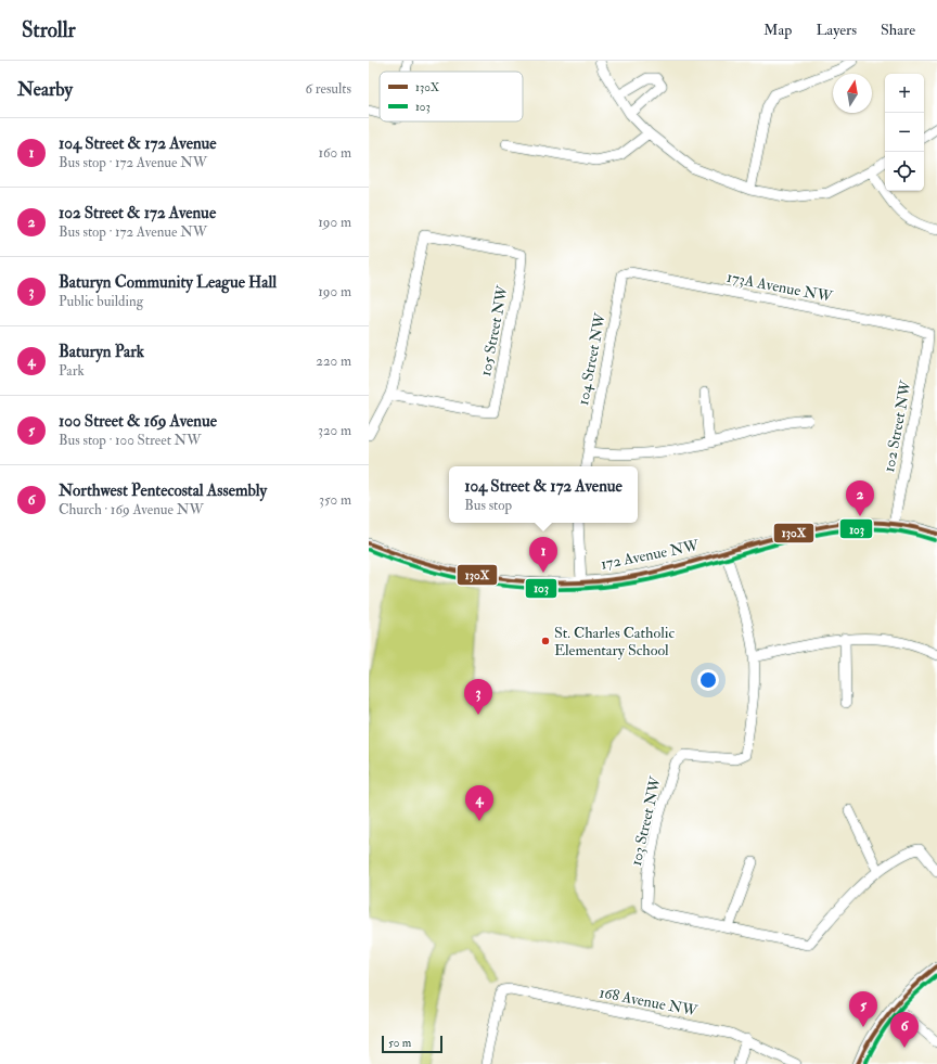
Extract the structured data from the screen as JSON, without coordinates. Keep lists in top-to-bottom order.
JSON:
{
  "streets": {
    "street": [
      "173A Avenue NW",
      "105 Street NW",
      "104 Street NW",
      "102 Street NW",
      "172 Avenue NW",
      "103 Street NW",
      "168 Avenue NW"
    ]
  },
  "crossings": [
    ["173A Avenue NW", "104 Street NW"],
    ["173A Avenue NW", "102 Street NW"],
    ["102 Street NW", "172 Avenue NW"],
    ["172 Avenue NW", "103 Street NW"]
  ],
  "places": ["St. Charles Catholic Elementary School"],
  "lines": ["transit line 130X", "transit line 103"],
  "legend": ["130X", "103"],
  "scale_bar": "50 m",
  "north": "top",
  "page": {
    "header": "Strollr",
    "nav": ["Map", "Layers", "Share"],
    "heading": ["Nearby", "6 results"],
    "map_buttons": ["+", "−"],
    "list": [
      {
        "mark": "1",
        "name": "104 Street & 172 Avenue",
        "note": "Bus stop · 172 Avenue NW",
        "value": "160 m"
      },
      {
        "mark": "2",
        "name": "102 Street & 172 Avenue",
        "note": "Bus stop · 172 Avenue NW",
        "value": "190 m"
      },
      {
        "mark": "3",
        "name": "Baturyn Community League Hall",
        "note": "Public building",
        "value": "190 m"
      },
      {
        "mark": "4",
        "name": "Baturyn Park",
        "note": "Park",
        "value": "220 m"
      },
      {
        "mark": "5",
        "name": "100 Street & 169 Avenue",
        "note": "Bus stop · 100 Street NW",
        "value": "320 m"
      },
      {
        "mark": "6",
        "name": "Northwest Pentecostal Assembly",
        "note": "Church · 169 Avenue NW",
        "value": "350 m"
      }
    ],
    "popup": ["104 Street & 172 Avenue", "Bus stop"],
    "pins": [
      "2",
      "1",
      "3",
      "4",
      "5",
      "6"
    ],
    "scale": "50 m"
  }
}
